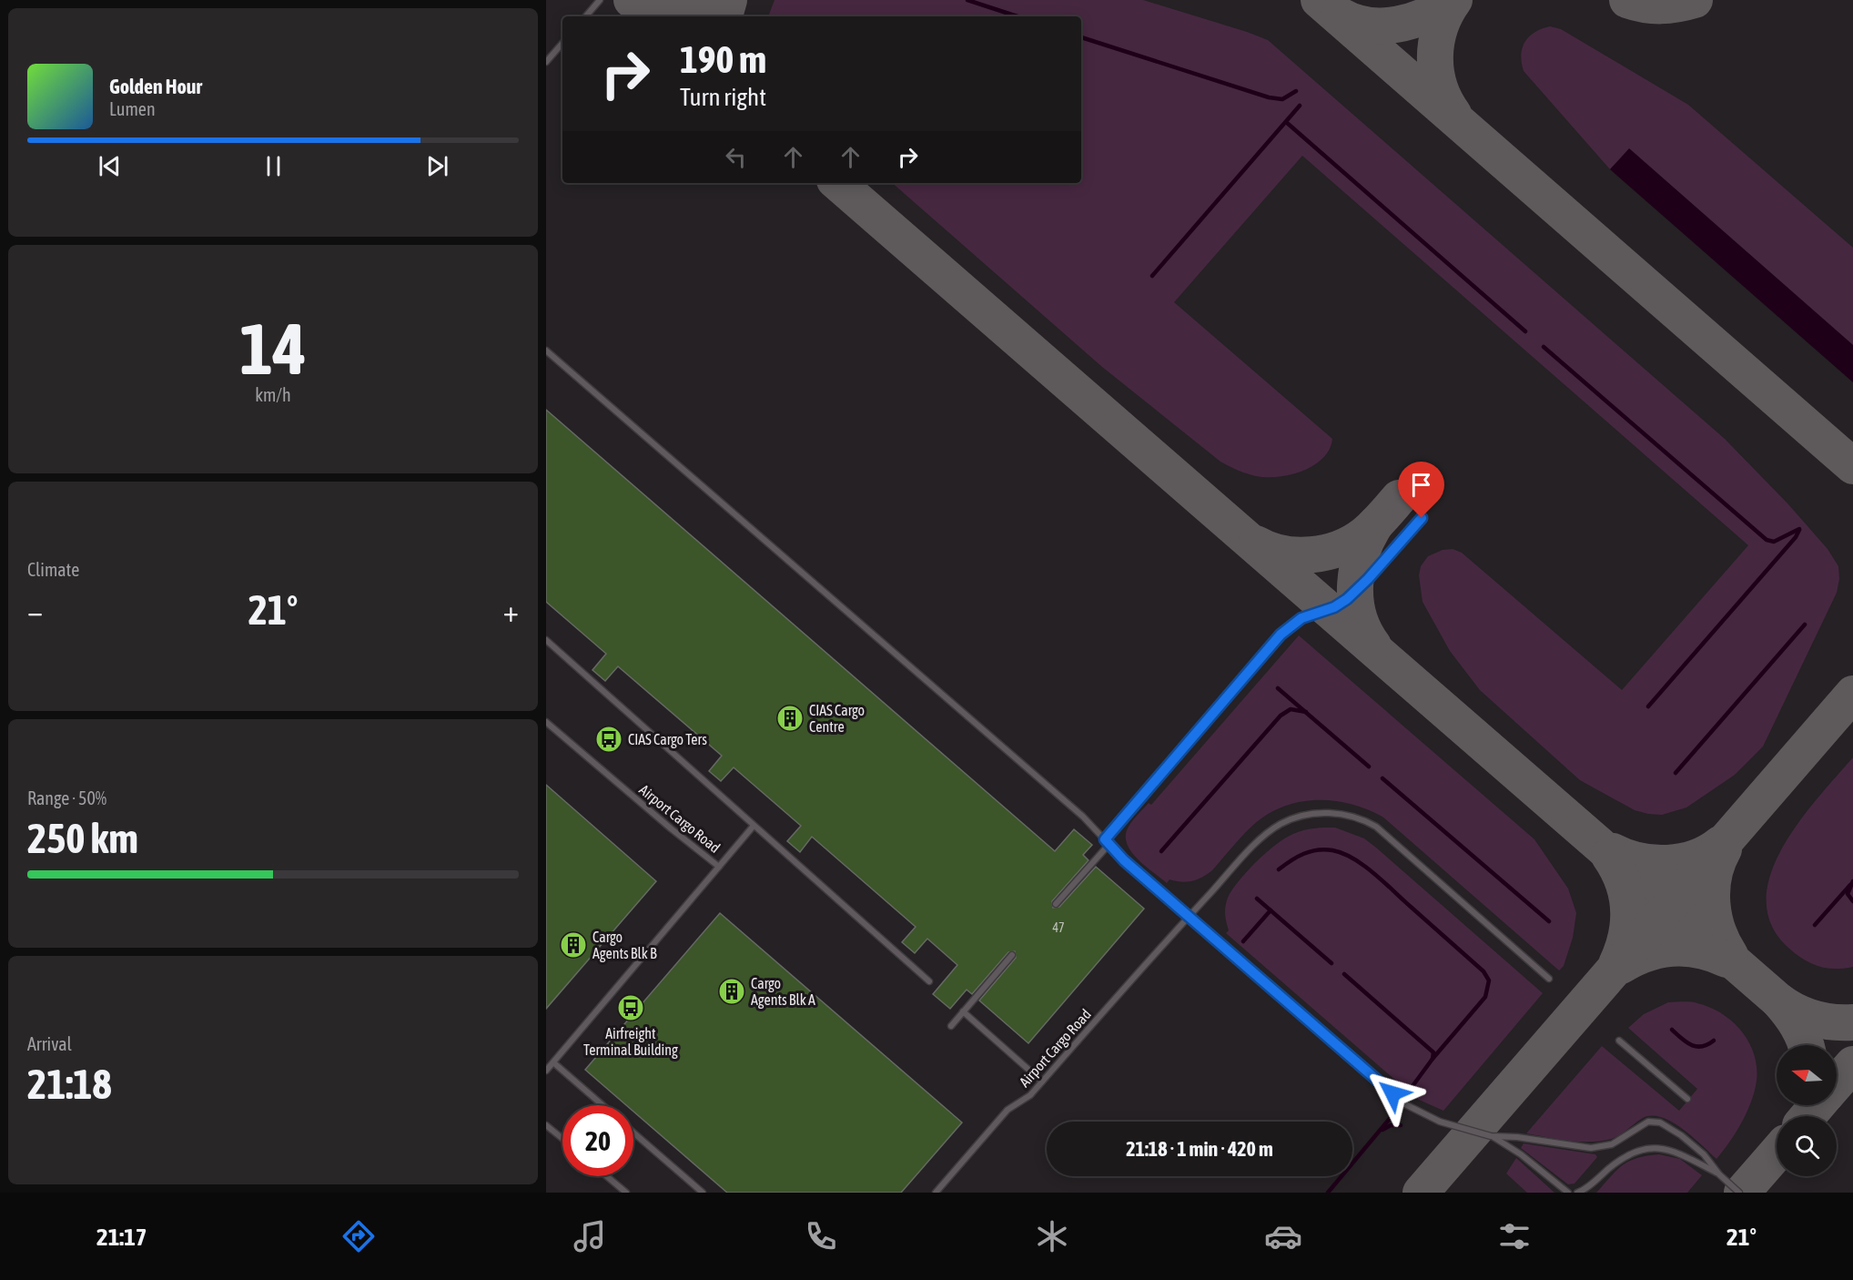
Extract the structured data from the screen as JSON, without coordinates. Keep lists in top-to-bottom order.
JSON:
{
  "streets": {
    "lane": ["Airport Cargo Road"]
  },
  "places": {
    "building": ["CIAS Cargo Centre", "Cargo Agents Blk B", "Cargo Agents Blk A"],
    "bus stop": ["CIAS Cargo Ters", "Airfreight Terminal Building"]
  },
  "house_numbers": ["47"],
  "north": "left",
  "page": {
    "turn": ["190 m", "Turn right"],
    "song": ["Golden Hour", "Lumen"],
    "tile": [
      ["14", "km/h"],
      "Climate",
      ["Range · 50%", "250 km"],
      ["Arrival", "21:18"]
    ],
    "heat": ["−", "21°", "+"],
    "limit": "20",
    "trip": "21:18 · 1 min · 420 m",
    "tabs": ["21:17", "21°"]
  }
}
